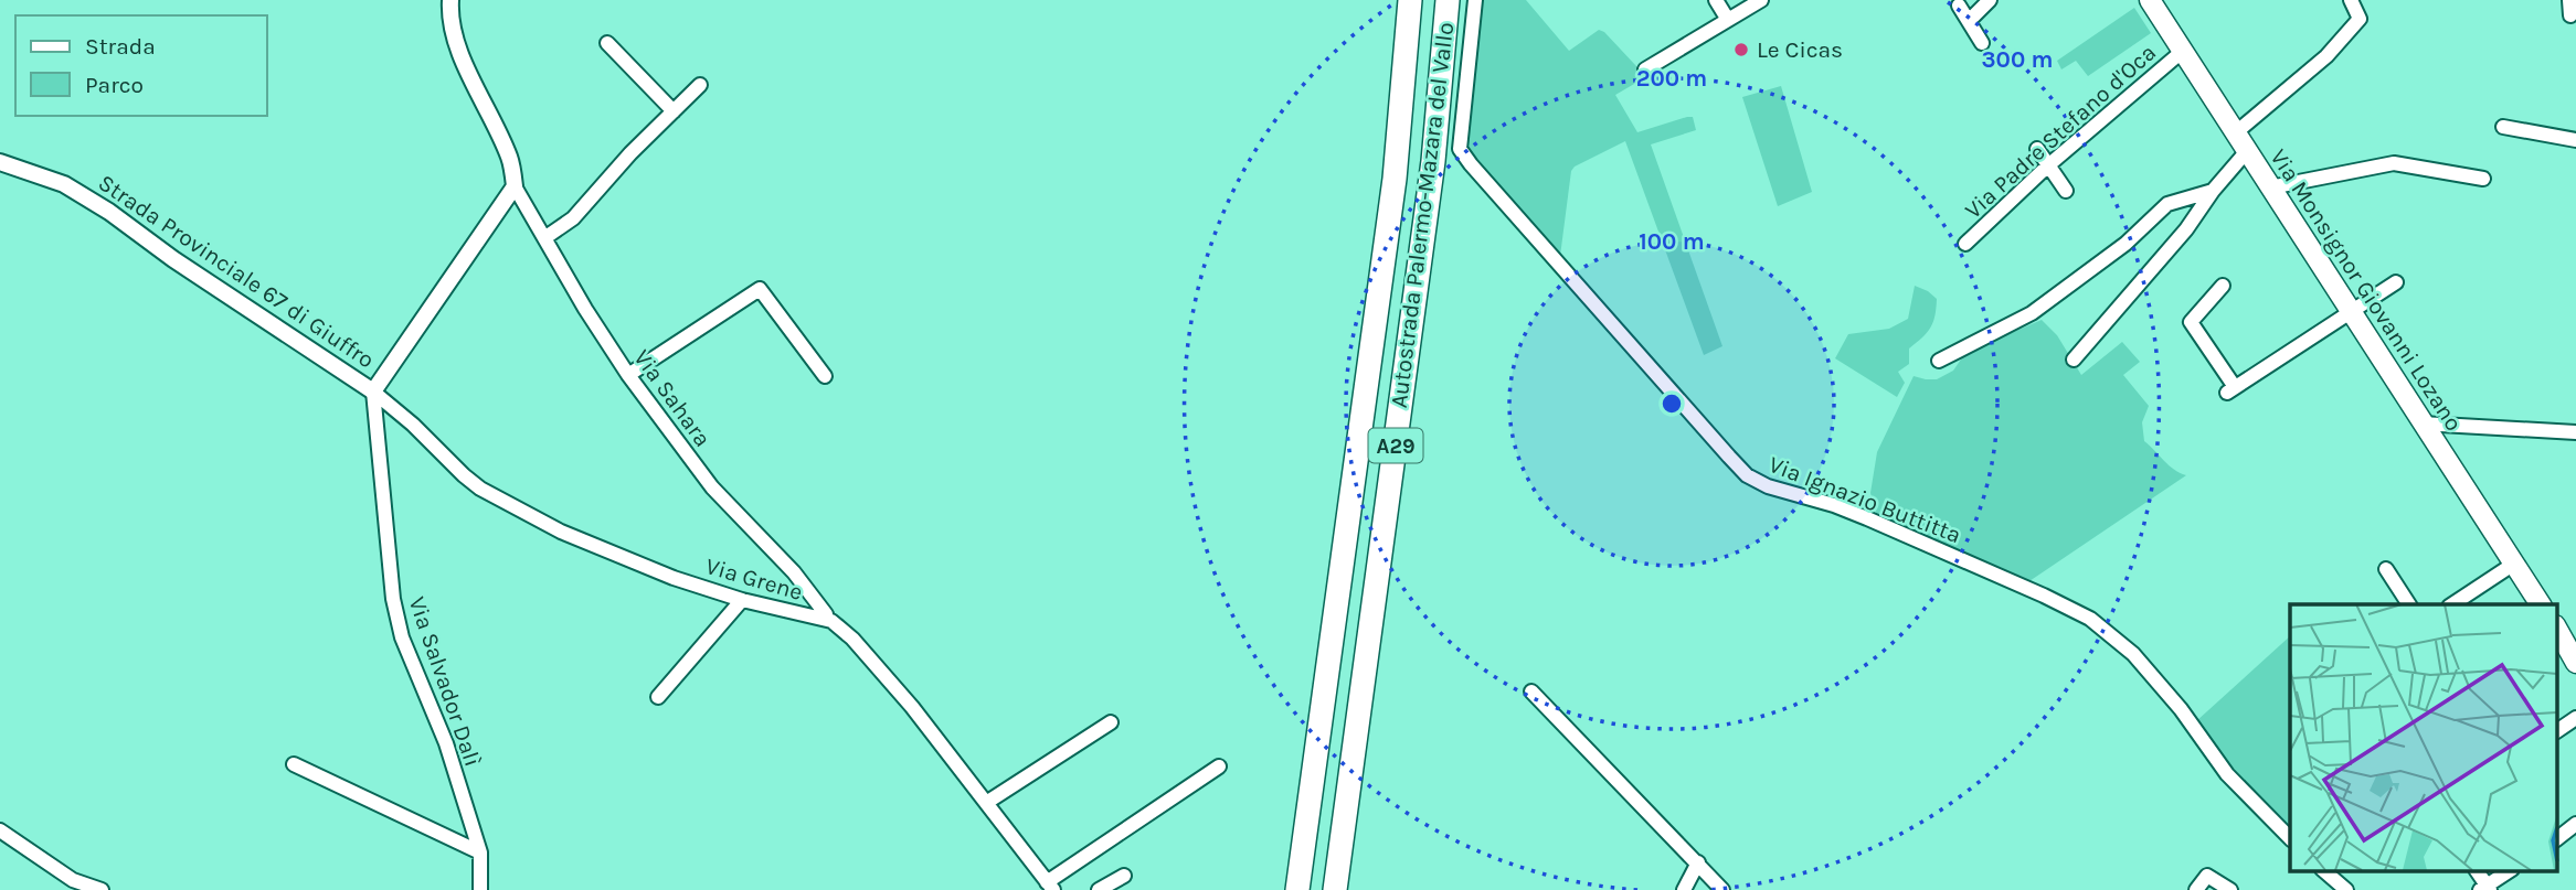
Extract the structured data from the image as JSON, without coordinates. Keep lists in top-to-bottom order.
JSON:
{
  "streets": {
    "highway": ["Autostrada Palermo-Mazara del Vallo", "A29"],
    "main road": ["Via Monsignor Giovanni Lozano"],
    "street": [
      "Via Padre Stefano d'Oca",
      "Strada Provinciale 67 di Giuffro",
      "Via Sahara",
      "Via Ignazio Buttitta",
      "Via Grene",
      "Via Salvador Dalì"
    ]
  },
  "crossings": [
    ["Via Padre Stefano d'Oca", "Via Monsignor Giovanni Lozano"],
    ["Strada Provinciale 67 di Giuffro", "Via Sahara"],
    ["Strada Provinciale 67 di Giuffro", "Via Grene"],
    ["Strada Provinciale 67 di Giuffro", "Via Salvador Dalì"],
    ["Via Grene", "Via Salvador Dalì"]
  ],
  "places": ["Le Cicas"],
  "legend": ["Strada", "Parco"],
  "rings": ["300 m", "200 m", "100 m"]
}
